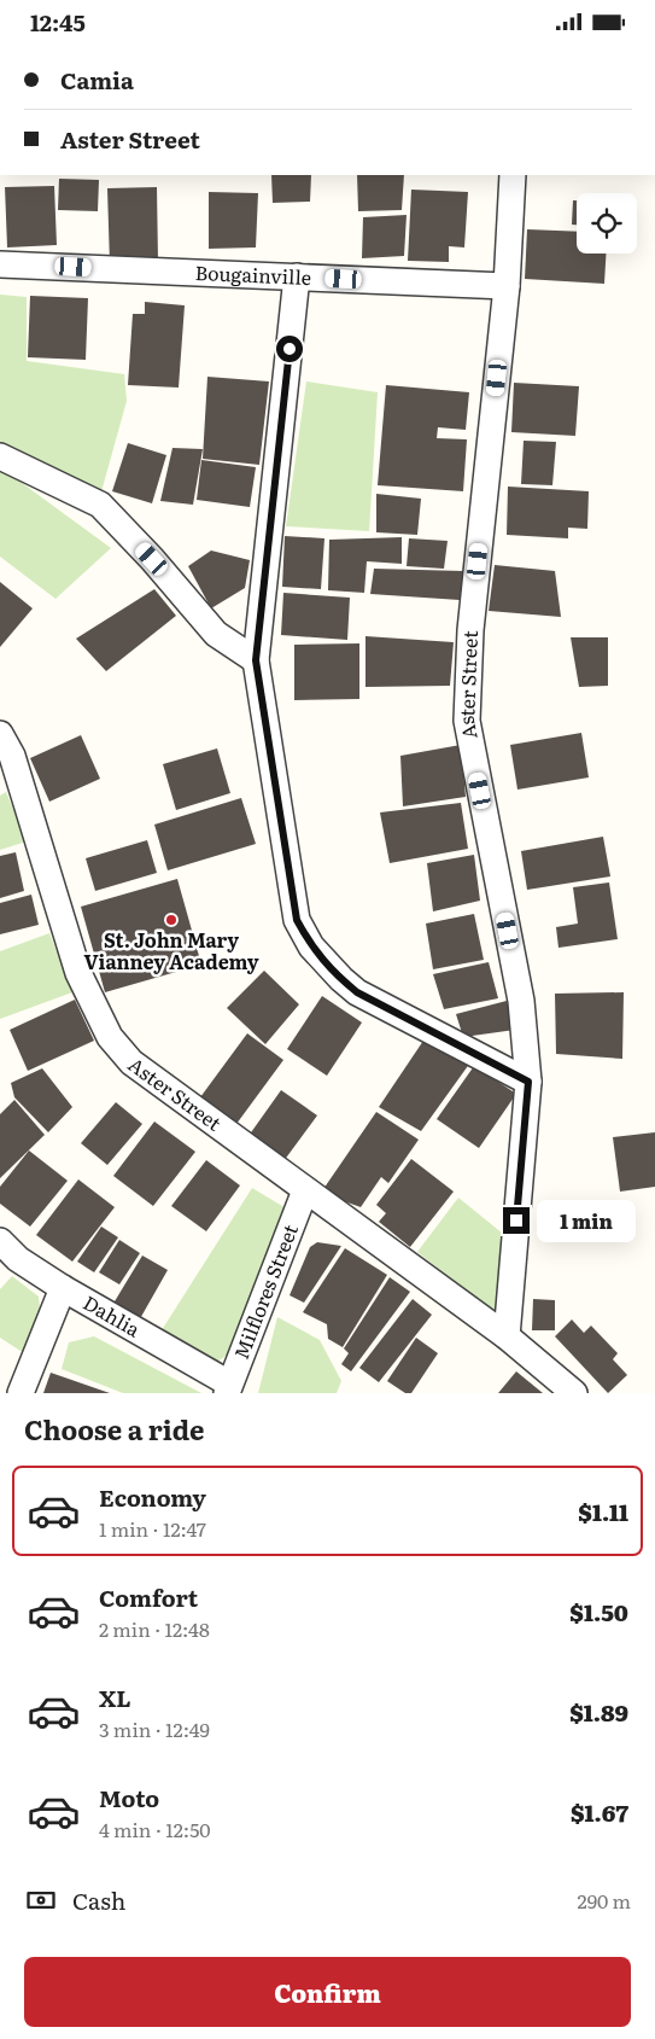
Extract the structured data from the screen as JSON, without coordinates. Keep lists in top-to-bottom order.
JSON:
{
  "streets": {
    "street": [
      "Bougainville",
      "Aster Street",
      "Milflores Street",
      "Dahlia"
    ]
  },
  "crossings": [
    ["Bougainville", "Aster Street"],
    ["Aster Street", "Milflores Street"],
    ["Milflores Street", "Dahlia"]
  ],
  "places": ["St. John Mary Vianney Academy"],
  "page": {
    "status": "12:45",
    "banner": ["Camia", "Aster Street"],
    "bubble": "1 min",
    "heading": "Choose a ride",
    "list": [
      {
        "name": "Economy",
        "note": "1 min · 12:47",
        "value": "$1.11"
      },
      {
        "name": "Comfort",
        "note": "2 min · 12:48",
        "value": "$1.50"
      },
      {
        "name": "XL",
        "note": "3 min · 12:49",
        "value": "$1.89"
      },
      {
        "name": "Moto",
        "note": "4 min · 12:50",
        "value": "$1.67"
      }
    ],
    "pay": ["Cash", "290 m"],
    "buttons": "Confirm"
  }
}
